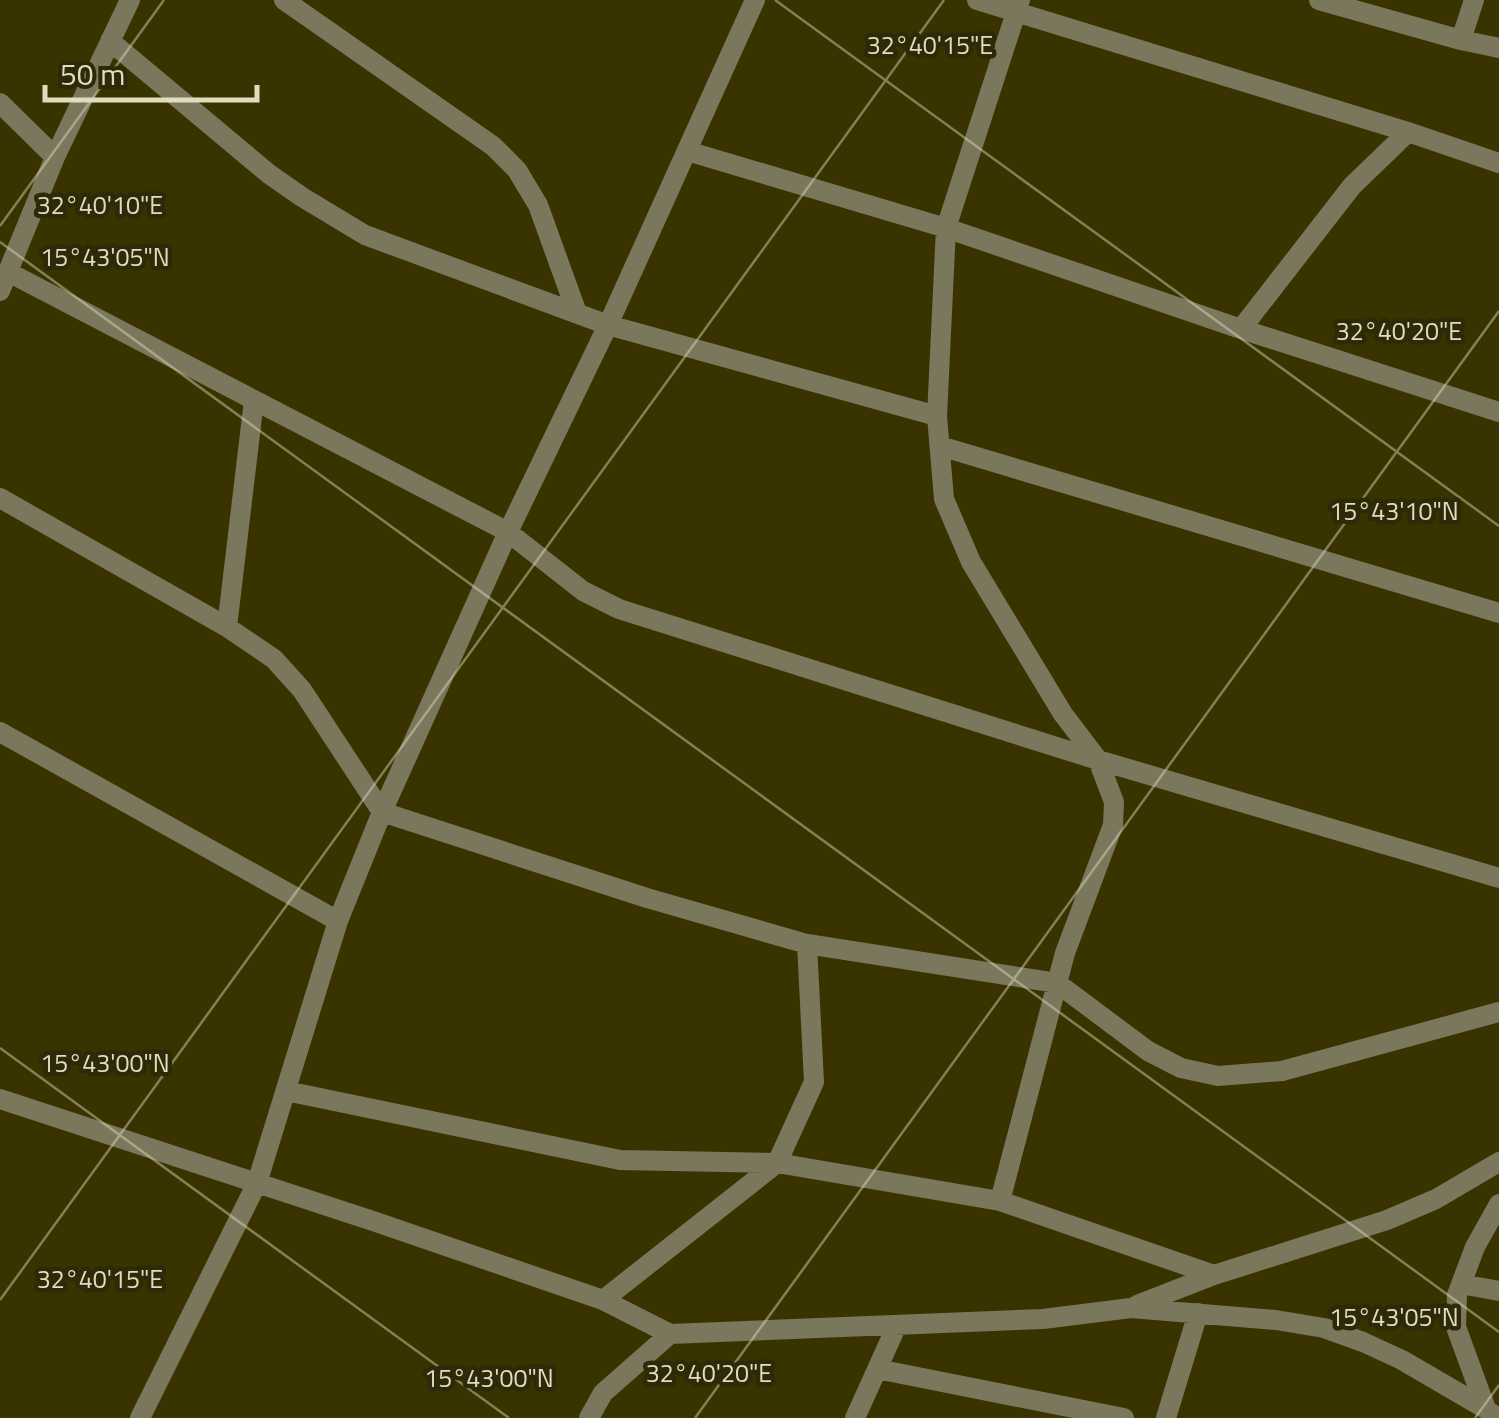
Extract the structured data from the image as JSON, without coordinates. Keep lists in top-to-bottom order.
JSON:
{
  "scale_bar": "50 m",
  "coordinates": [
    "32°40'15\"E",
    "32°40'10\"E",
    "15°43'05\"N",
    "32°40'20\"E",
    "15°43'10\"N",
    "15°43'00\"N"
  ]
}
